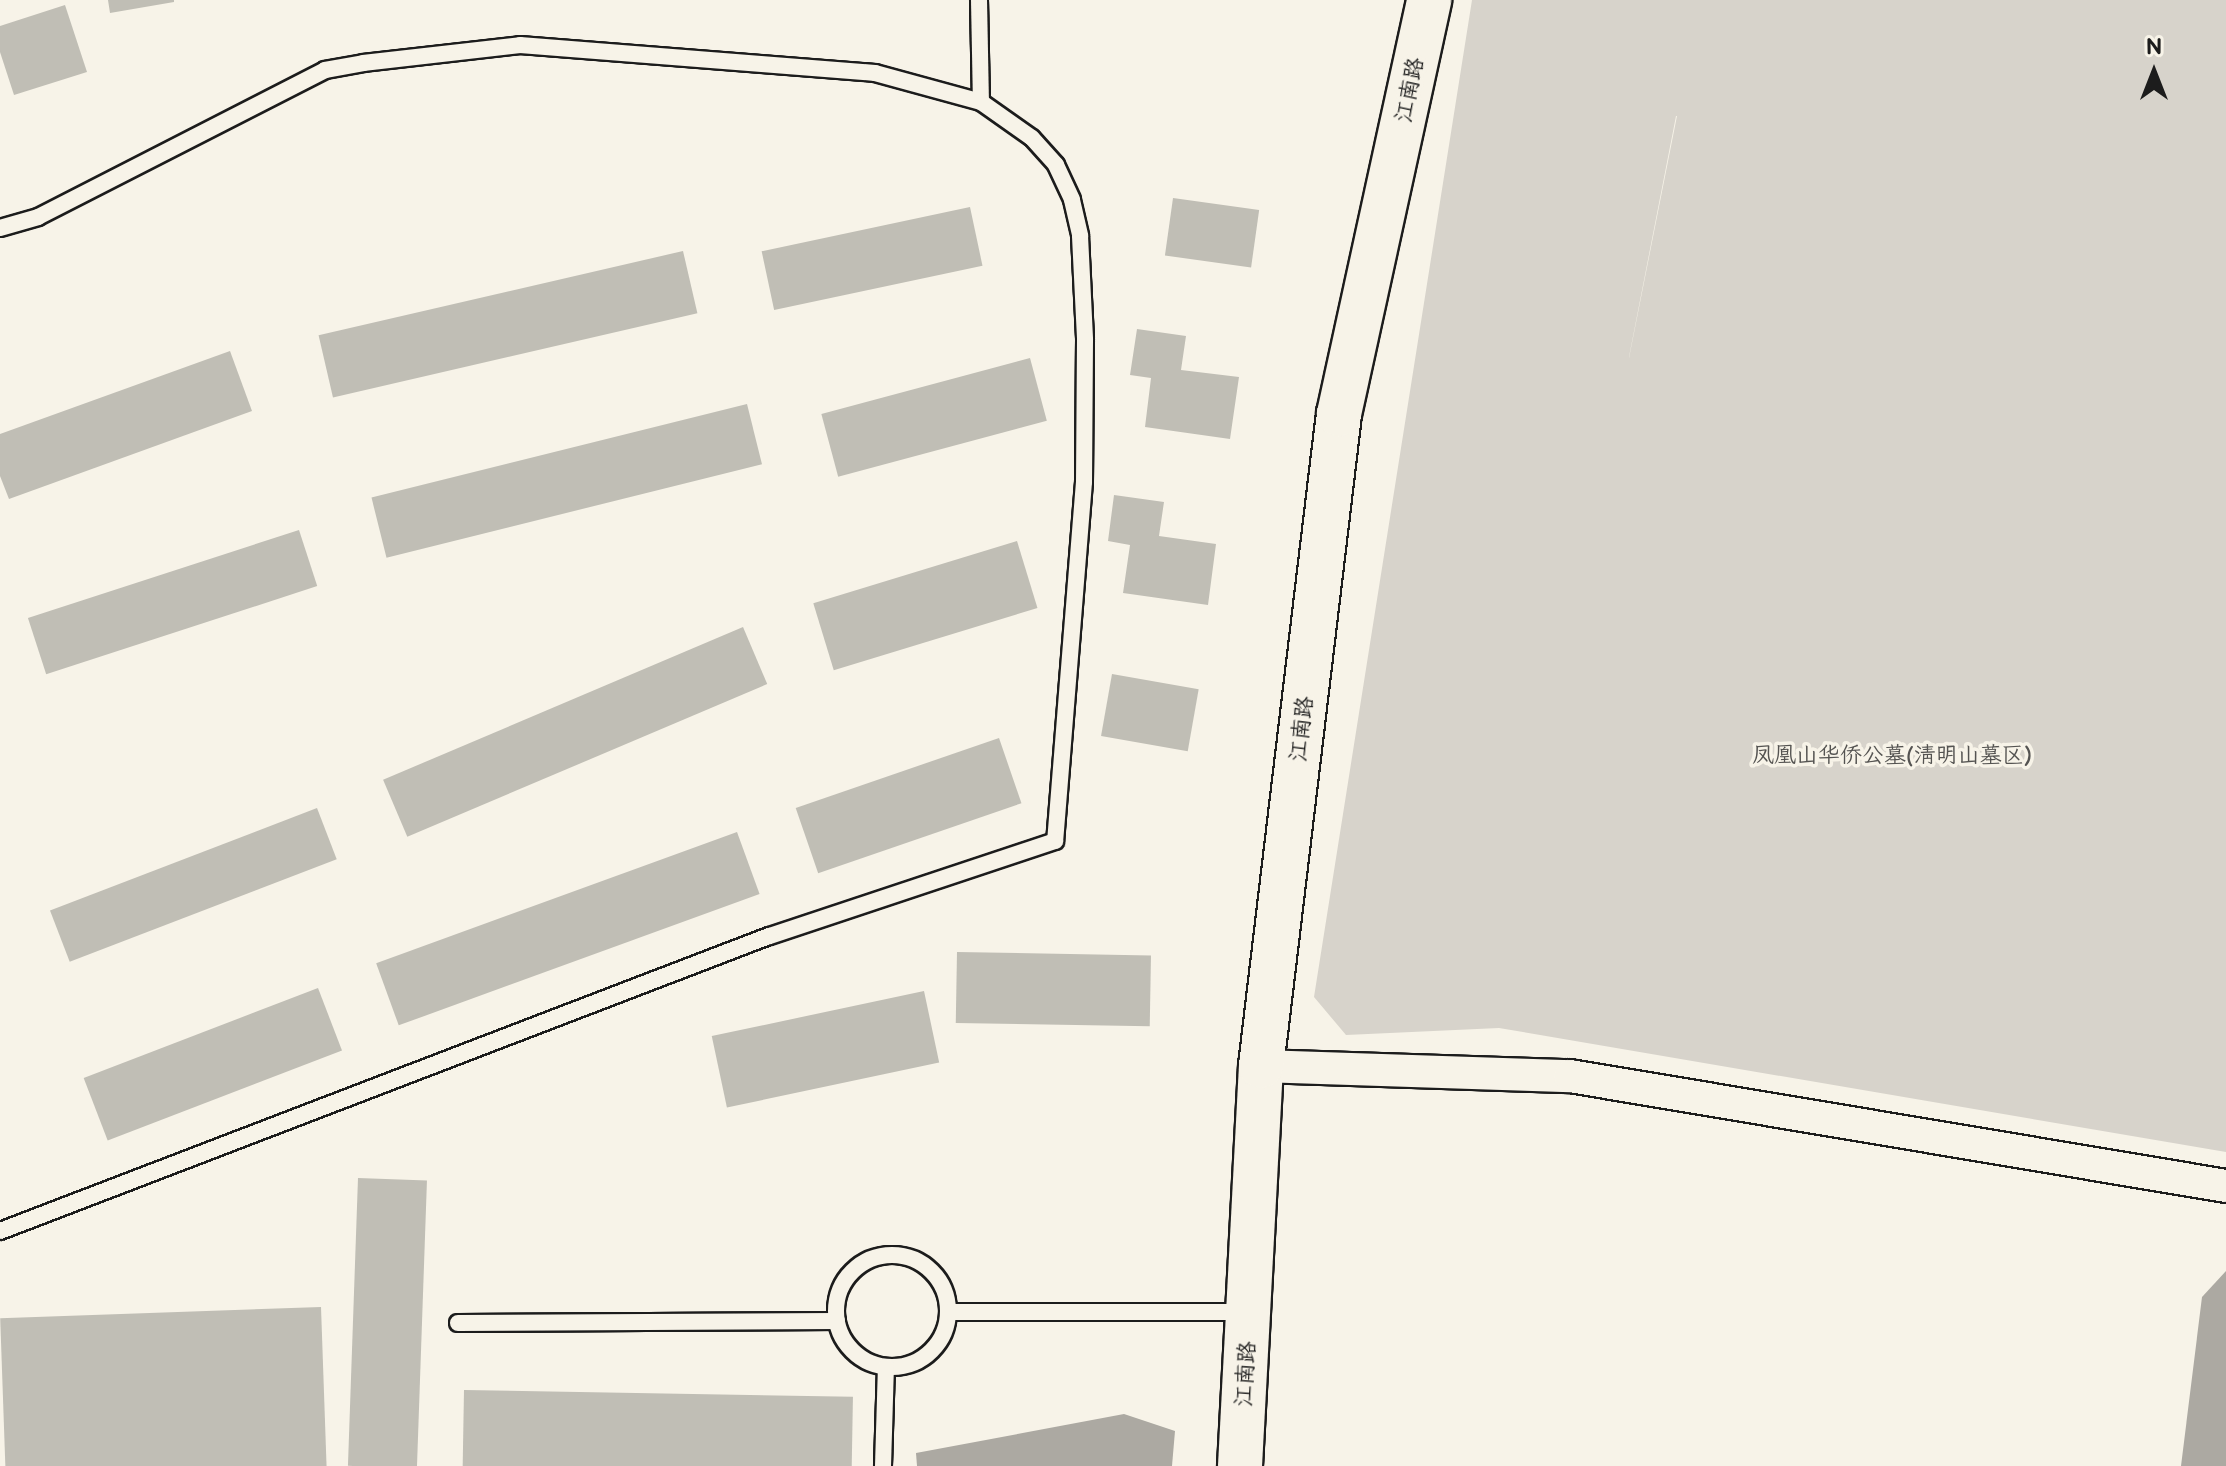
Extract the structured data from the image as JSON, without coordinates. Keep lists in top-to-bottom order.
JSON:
{
  "streets": {
    "main road": ["江南路"]
  },
  "parks": ["凤凰山华侨公墓(清明山墓区)"],
  "north": "top"
}
